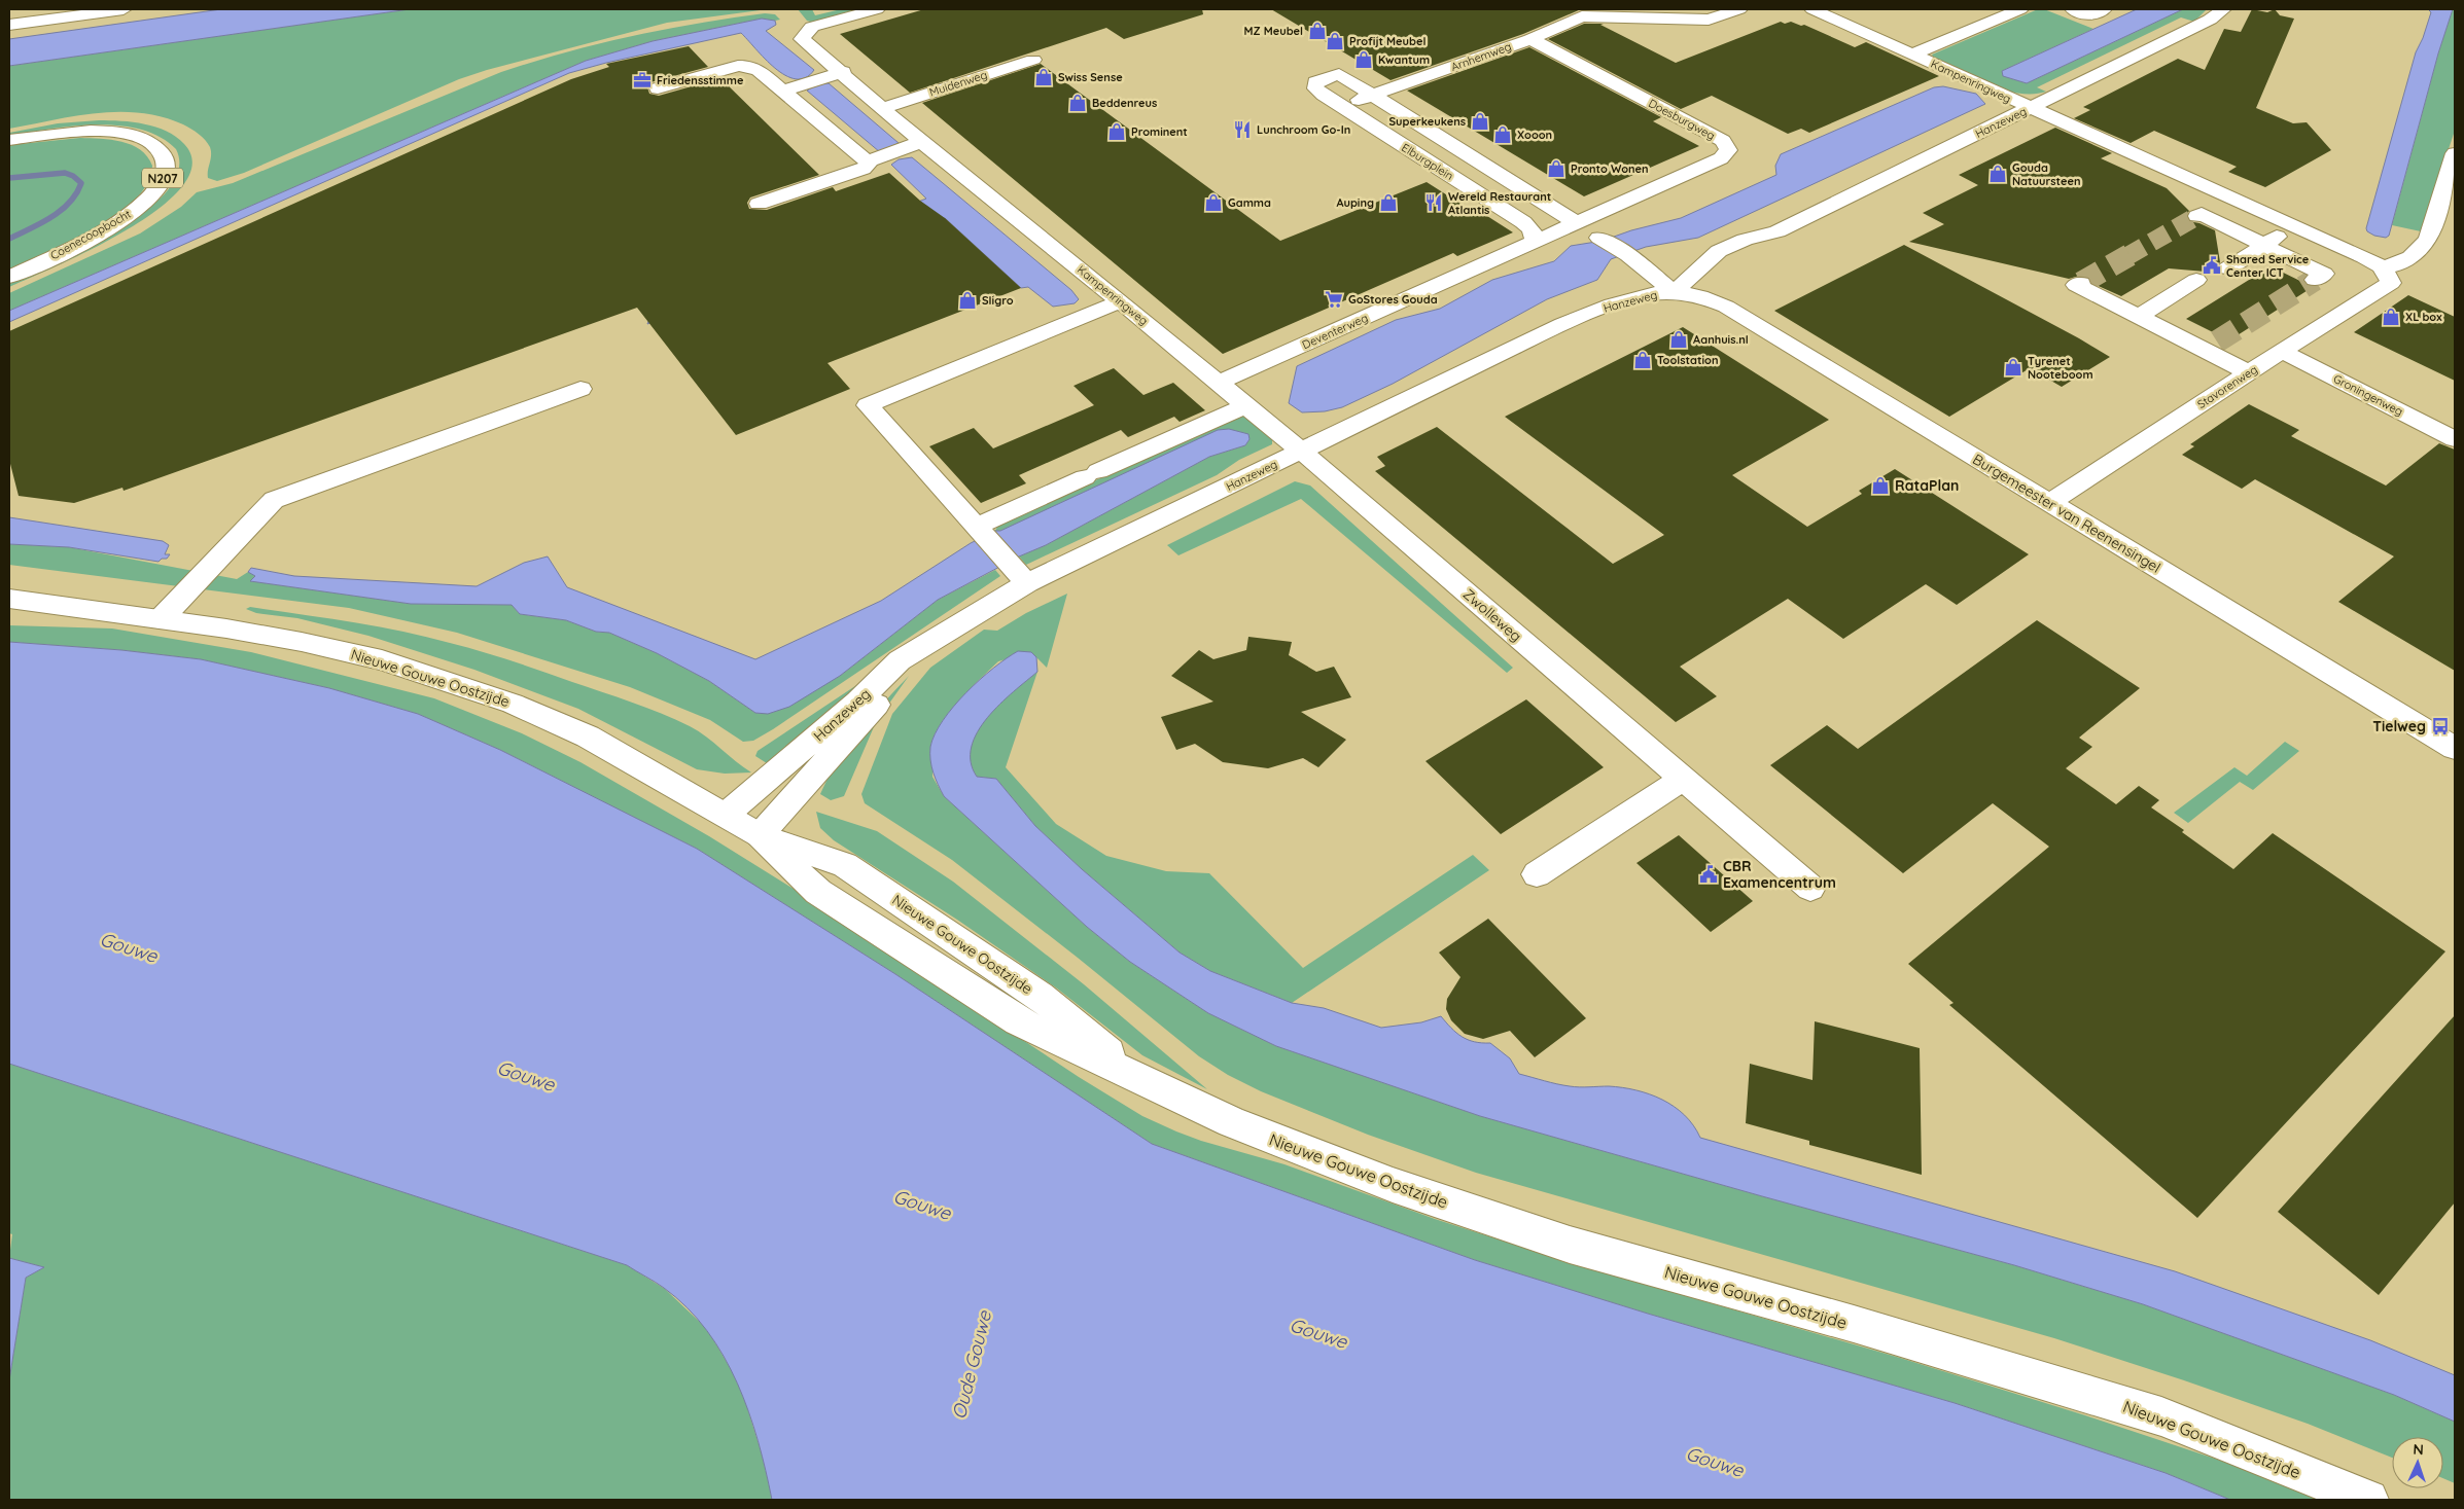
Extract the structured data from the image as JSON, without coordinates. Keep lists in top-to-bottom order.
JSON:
{
  "streets": {
    "main road": [
      "Arnhemweg",
      "Kampenringweg",
      "Muidenweg",
      "Doesburgweg",
      "Hanzeweg",
      "Elburgplein",
      "N207",
      "Coenecoopbocht",
      "Deventerweg",
      "Stavorenweg",
      "Groningenweg",
      "Burgemeester van Reenensingel",
      "Zwolleweg",
      "Nieuwe Gouwe Oostzijde"
    ]
  },
  "crossings": [
    ["Arnhemweg", "Doesburgweg"],
    ["Arnhemweg", "Elburgplein"],
    ["Kampenringweg", "Muidenweg"],
    ["Kampenringweg", "Hanzeweg"],
    ["Kampenringweg", "Deventerweg"],
    ["Kampenringweg", "Zwolleweg"],
    ["Doesburgweg", "Elburgplein"],
    ["Doesburgweg", "Deventerweg"],
    ["Hanzeweg", "Burgemeester van Reenensingel"],
    ["Hanzeweg", "Zwolleweg"],
    ["Hanzeweg", "Nieuwe Gouwe Oostzijde"],
    ["Elburgplein", "Deventerweg"],
    ["Stavorenweg", "Groningenweg"],
    ["Stavorenweg", "Burgemeester van Reenensingel"]
  ],
  "water": ["Gouwe", "Oude Gouwe"],
  "places": {
    "shop": [
      "MZ Meubel",
      "Profijt Meubel",
      "Kwantum",
      "Swiss Sense",
      "Beddenreus",
      "Superkeukens",
      "Prominent",
      "Xooon",
      "Pronto Wonen",
      "Gouda Natuursteen",
      "Gamma",
      "Auping",
      "Sligro",
      "XL box",
      "Aanhuis.nl",
      "Toolstation",
      "Tyrenet Nooteboom",
      "RataPlan"
    ],
    "office": ["Friedensstimme"],
    "restaurant": ["Lunchroom Go-In", "Wereld Restaurant Atlantis"],
    "public building": ["Shared Service Center ICT", "CBR Examencentrum"],
    "supermarket": ["GoStores Gouda"],
    "bus stop": ["Tielweg"]
  },
  "north": "top"
}
